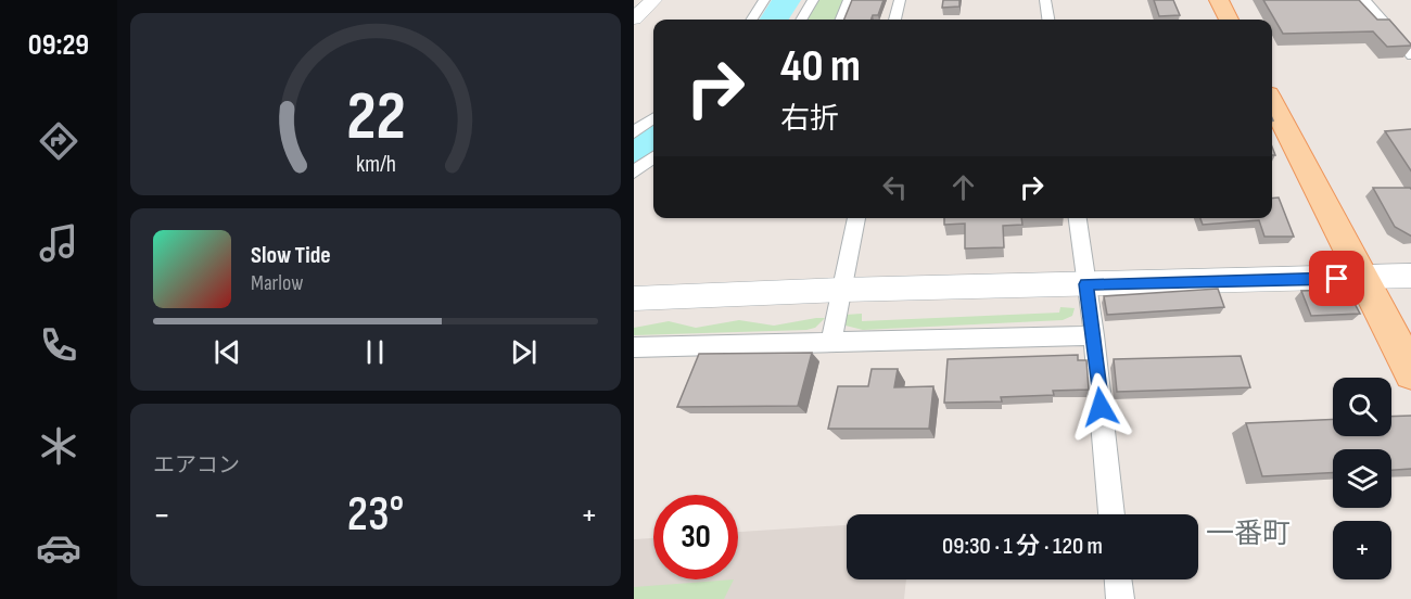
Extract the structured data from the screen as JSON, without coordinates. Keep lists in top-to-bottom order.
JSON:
{
  "districts": ["一番町"],
  "page": {
    "tabs": "09:29",
    "turn": ["40 m", "右折"],
    "song": ["Slow Tide", "Marlow"],
    "map_buttons": "+",
    "tile": "エアコン",
    "heat": ["−", "23°", "+"],
    "limit": "30",
    "trip": "09:30 · 1 分 · 120 m",
    "gauge": ["22", "km/h"]
  }
}
